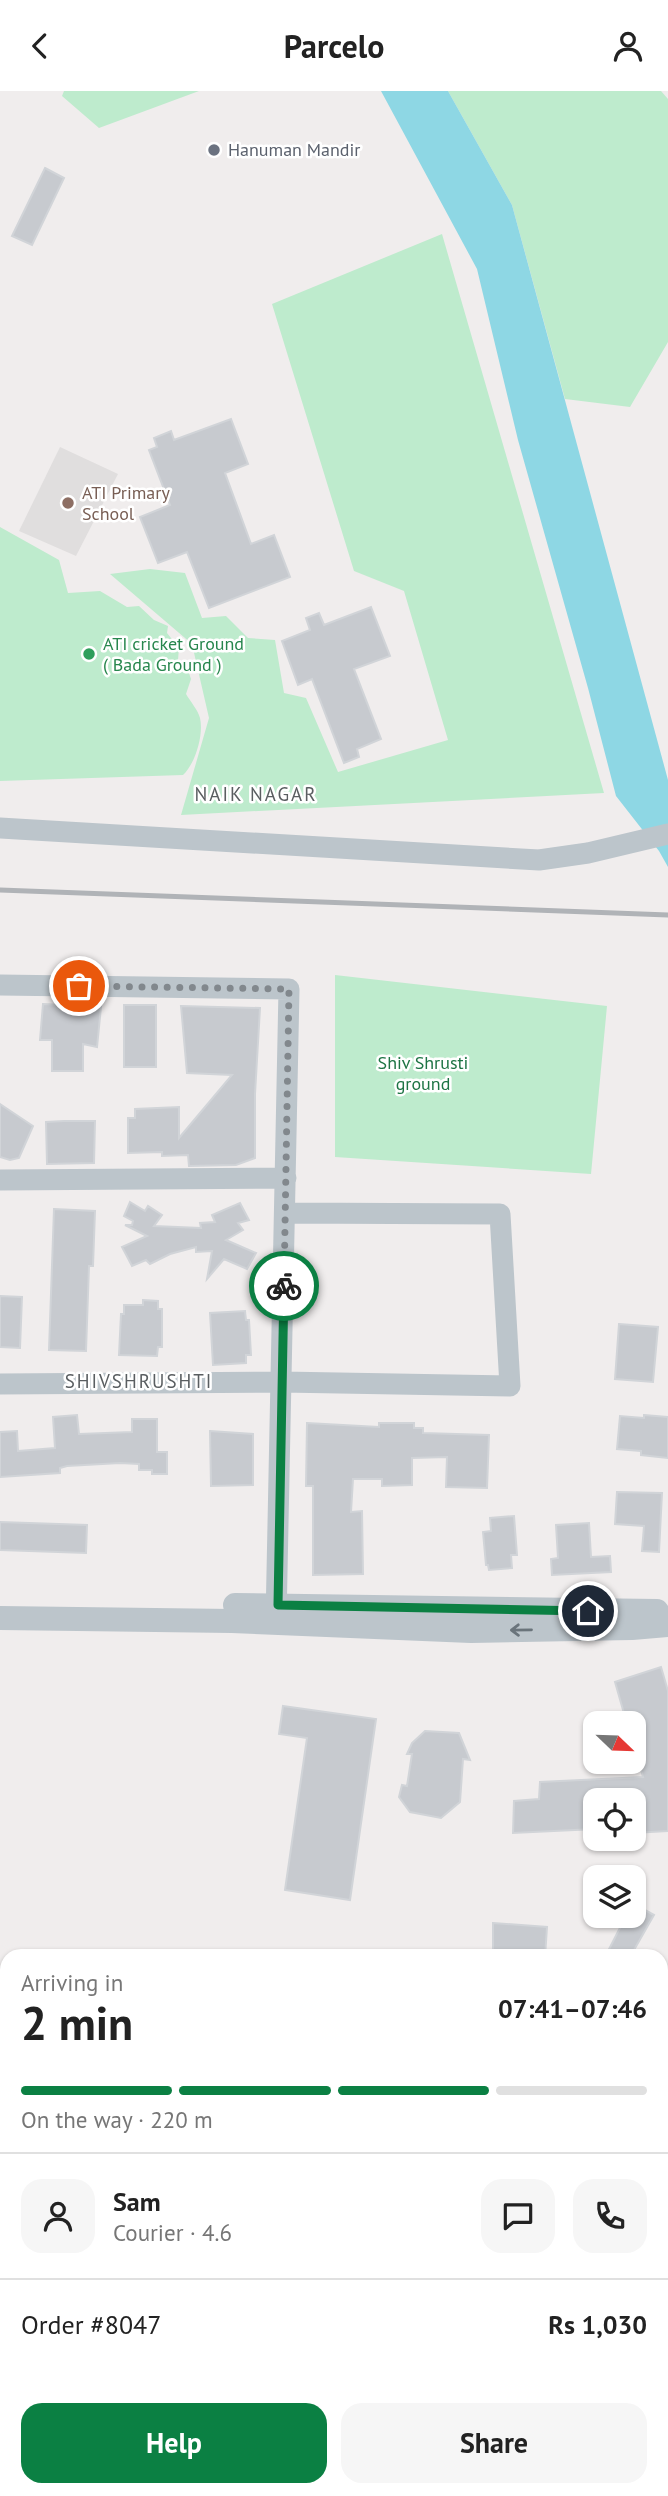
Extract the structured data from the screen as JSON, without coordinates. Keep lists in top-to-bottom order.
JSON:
{
  "districts": ["NAIK NAGAR", "SHIVSHRUSHTI"],
  "parks": ["Shiv Shrusti ground"],
  "places": ["Hanuman Mandir", "ATI Primary School", "ATI cricket Ground ( Bada Ground )"],
  "north": "bottom right",
  "page": {
    "header": "Parcelo",
    "heading": ["2 min", "Arriving in", "07:41–07:46"],
    "panel": [
      "Sam",
      "Courier · 4.6",
      "Order #8047",
      "Rs 1,030"
    ],
    "bar": "On the way · 220 m",
    "buttons": ["Help", "Share"]
  }
}
